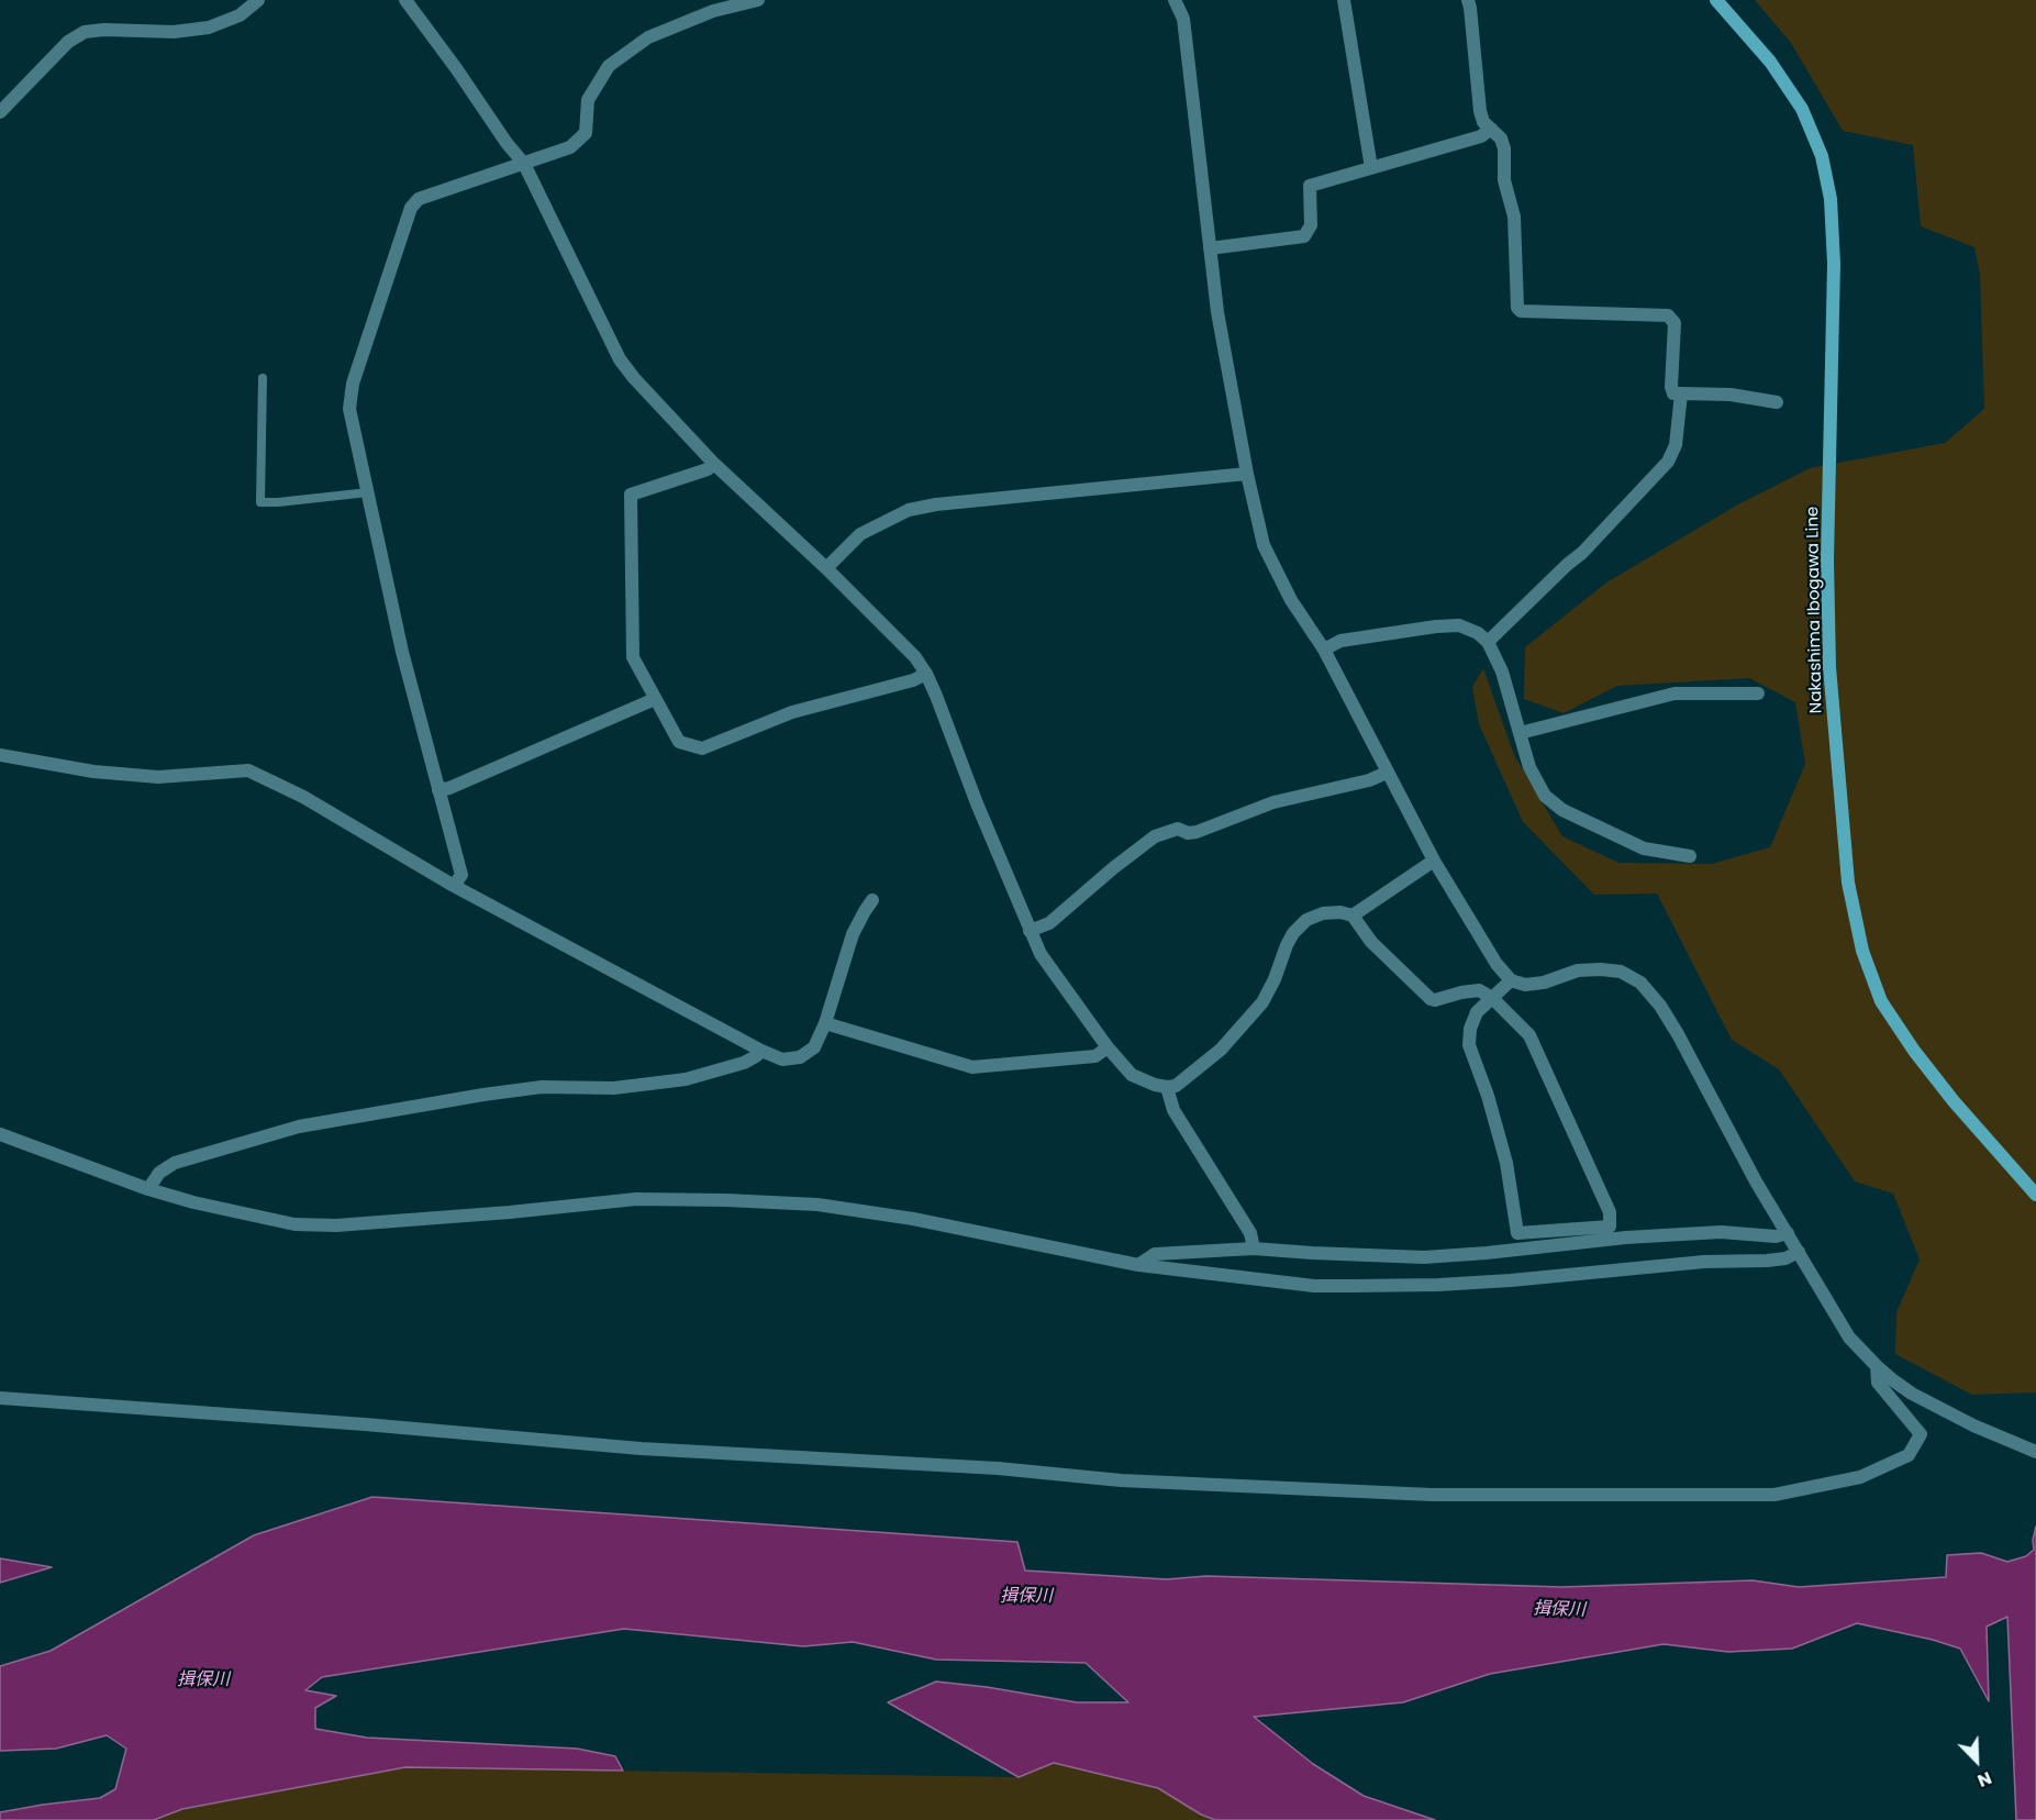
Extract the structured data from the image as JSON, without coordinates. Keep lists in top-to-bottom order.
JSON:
{
  "streets": {
    "main road": ["Nakashima Ibogawa Line"]
  },
  "water": ["揖保川"],
  "north": "bottom right"
}
